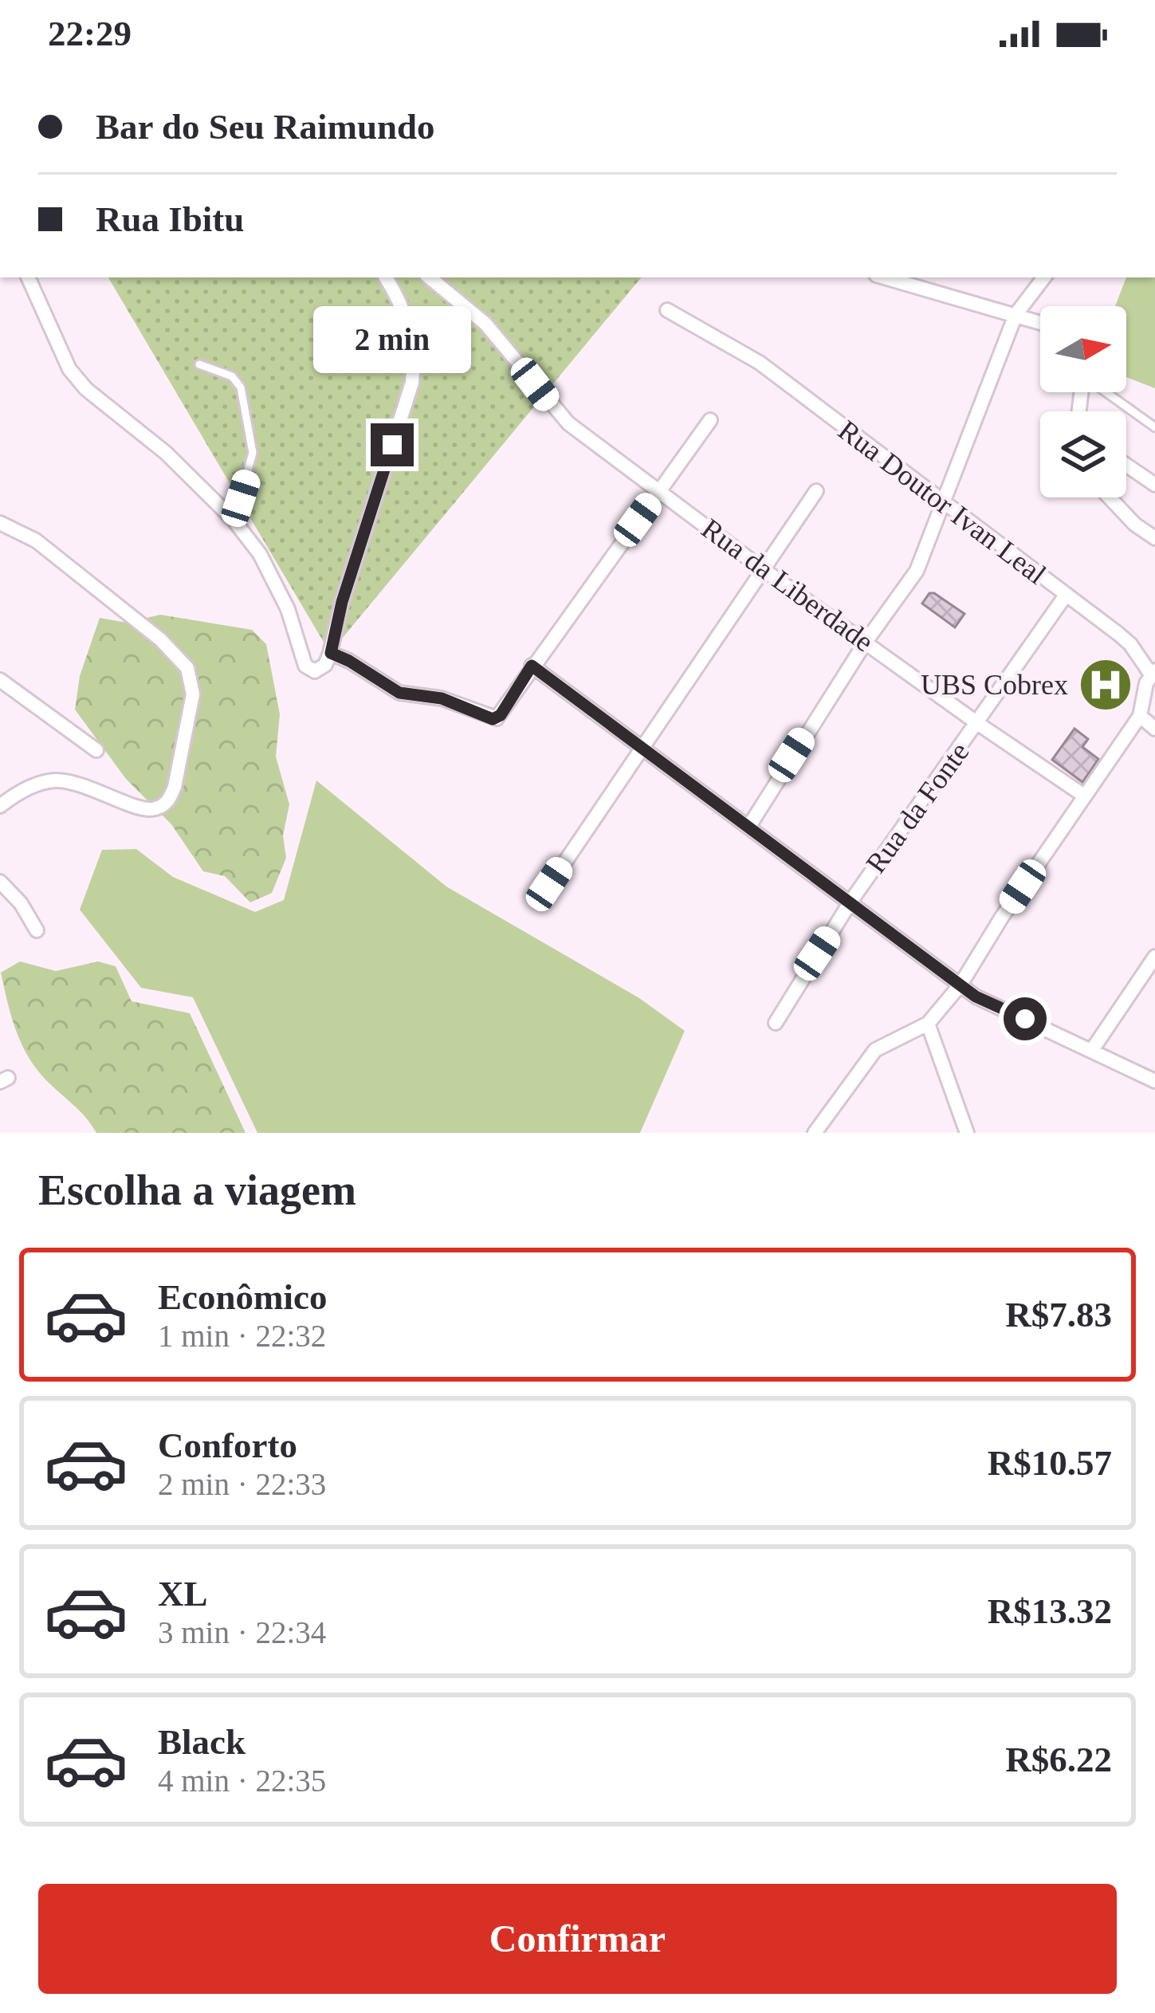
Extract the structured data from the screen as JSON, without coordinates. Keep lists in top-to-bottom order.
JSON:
{
  "streets": {
    "street": ["Rua Doutor Ivan Leal", "Rua da Liberdade", "Rua da Fonte"]
  },
  "crossings": [
    ["Rua Doutor Ivan Leal", "Rua da Liberdade"],
    ["Rua Doutor Ivan Leal", "Rua da Fonte"],
    ["Rua da Liberdade", "Rua da Fonte"]
  ],
  "places": {
    "hospital": ["UBS Cobrex"]
  },
  "north": "right",
  "page": {
    "status": "22:29",
    "banner": ["Bar do Seu Raimundo", "Rua Ibitu"],
    "bubble": "2 min",
    "heading": "Escolha a viagem",
    "list": [
      {
        "name": "Econômico",
        "note": "1 min · 22:32",
        "value": "R$7.83"
      },
      {
        "name": "Conforto",
        "note": "2 min · 22:33",
        "value": "R$10.57"
      },
      {
        "name": "XL",
        "note": "3 min · 22:34",
        "value": "R$13.32"
      },
      {
        "name": "Black",
        "note": "4 min · 22:35",
        "value": "R$6.22"
      }
    ],
    "buttons": "Confirmar"
  }
}
